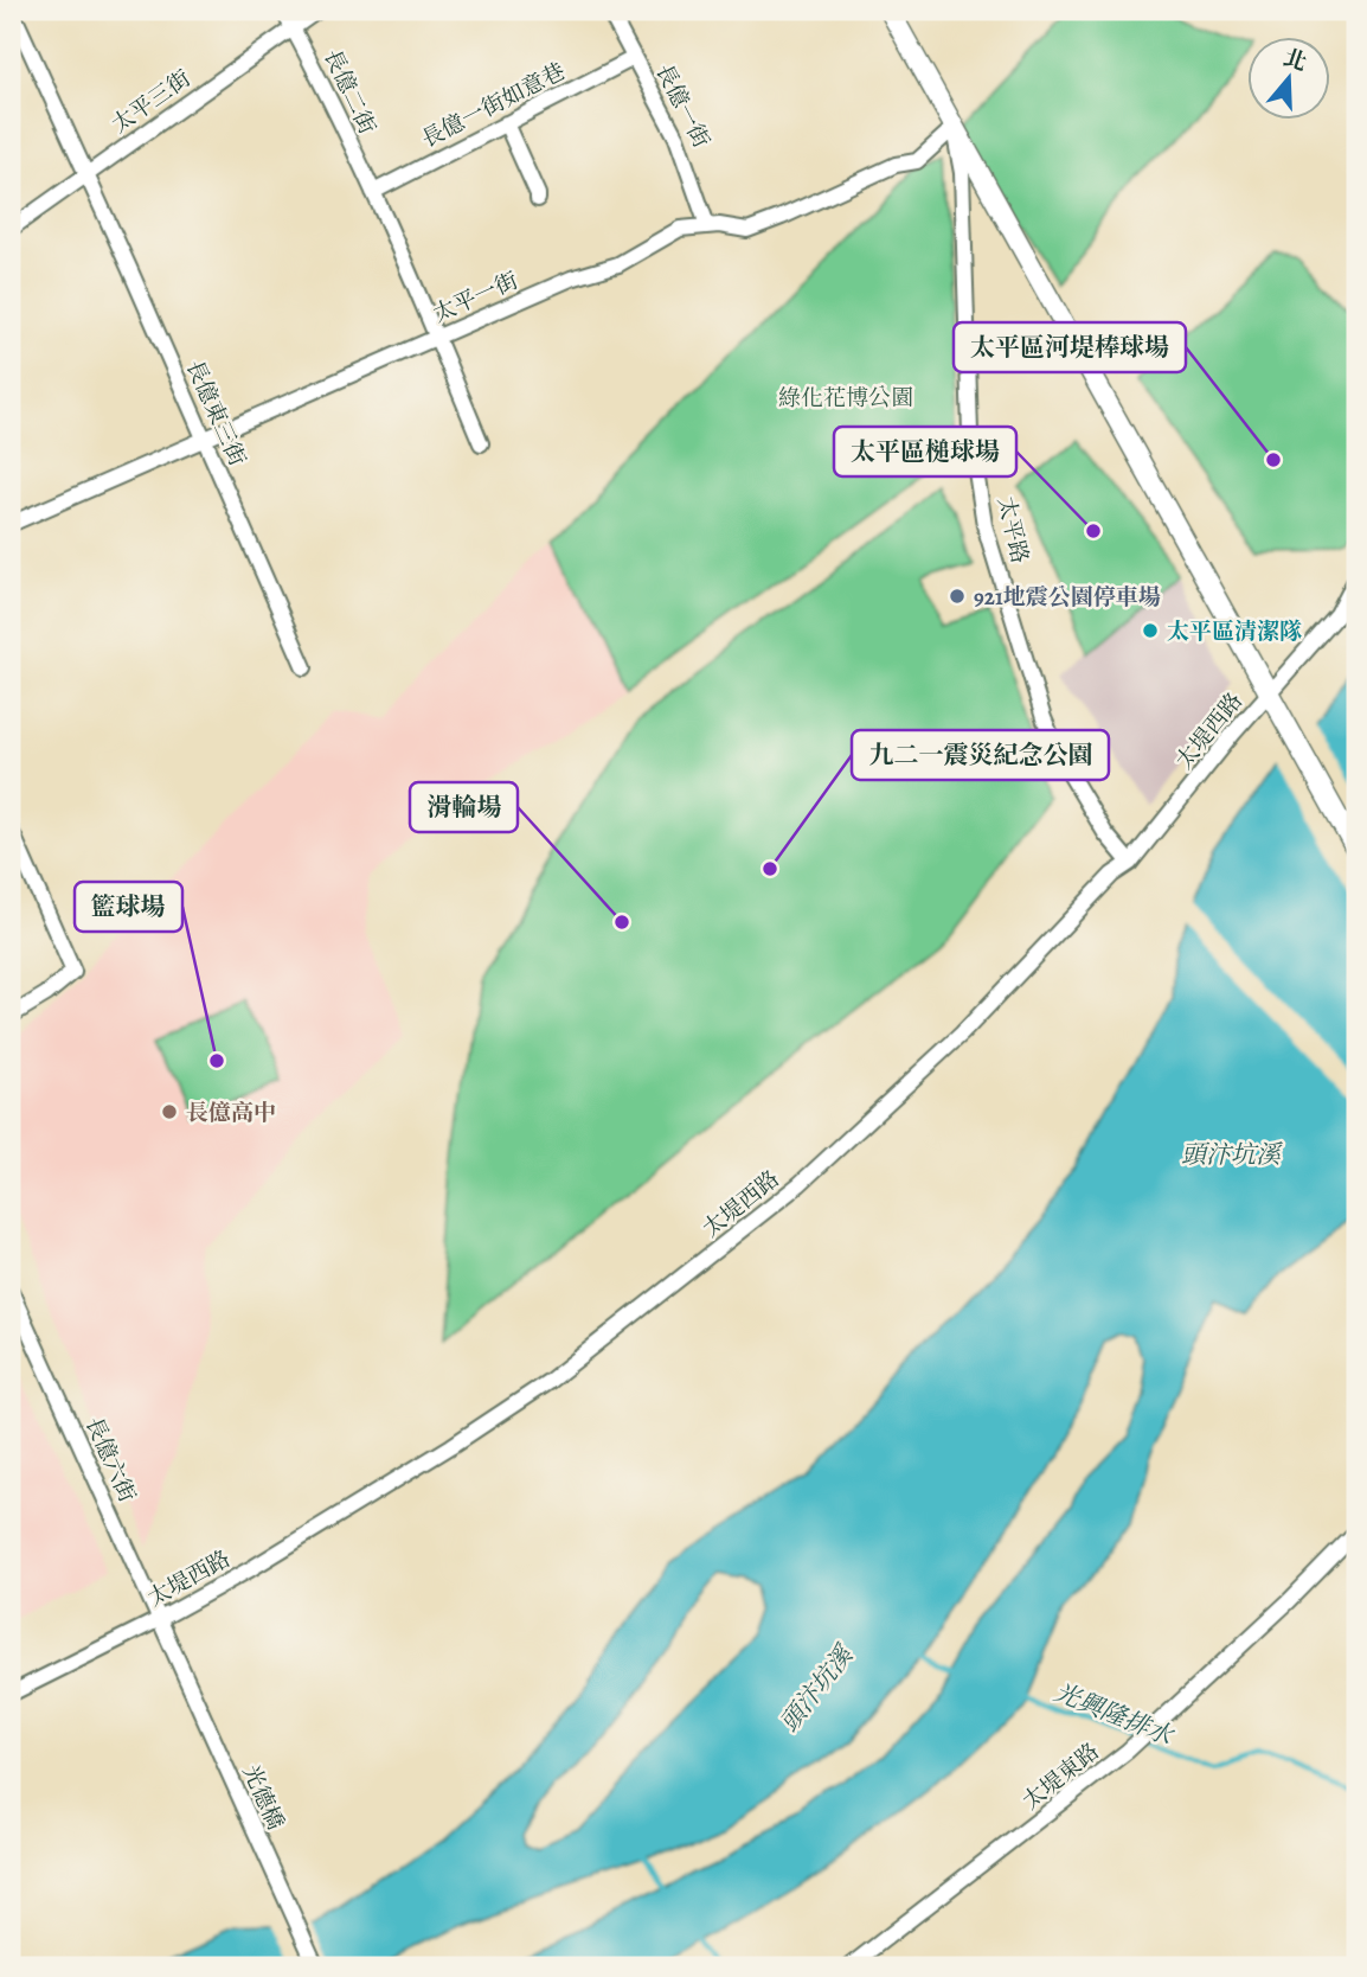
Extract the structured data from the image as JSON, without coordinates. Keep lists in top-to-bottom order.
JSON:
{
  "streets": {
    "street": [
      "長億二街",
      "太平三街",
      "長億一街如意巷",
      "長億一街",
      "太平一街",
      "長億東三街",
      "太平路",
      "太堤西路",
      "長億六街",
      "太堤東路",
      "光德橋"
    ]
  },
  "crossings": [
    ["長億二街", "太平三街"],
    ["長億二街", "長億一街如意巷"],
    ["長億二街", "太平一街"],
    ["太平三街", "長億東三街"],
    ["長億一街如意巷", "長億一街"],
    ["長億一街", "太平一街"],
    ["太平一街", "長億東三街"],
    ["太平一街", "太平路"],
    ["太平路", "太堤西路"],
    ["太堤西路", "長億六街"],
    ["長億六街", "光德橋"]
  ],
  "water": ["頭汴坑溪", "光興隆排水"],
  "parks": ["綠化花博公園"],
  "places": [
    "太平區河堤棒球場",
    "太平區槌球場",
    "921地震公園停車場",
    "太平區清潔隊",
    "九二一震災紀念公園",
    "滑輪場",
    "籃球場",
    "長億高中"
  ],
  "north": "top"
}
